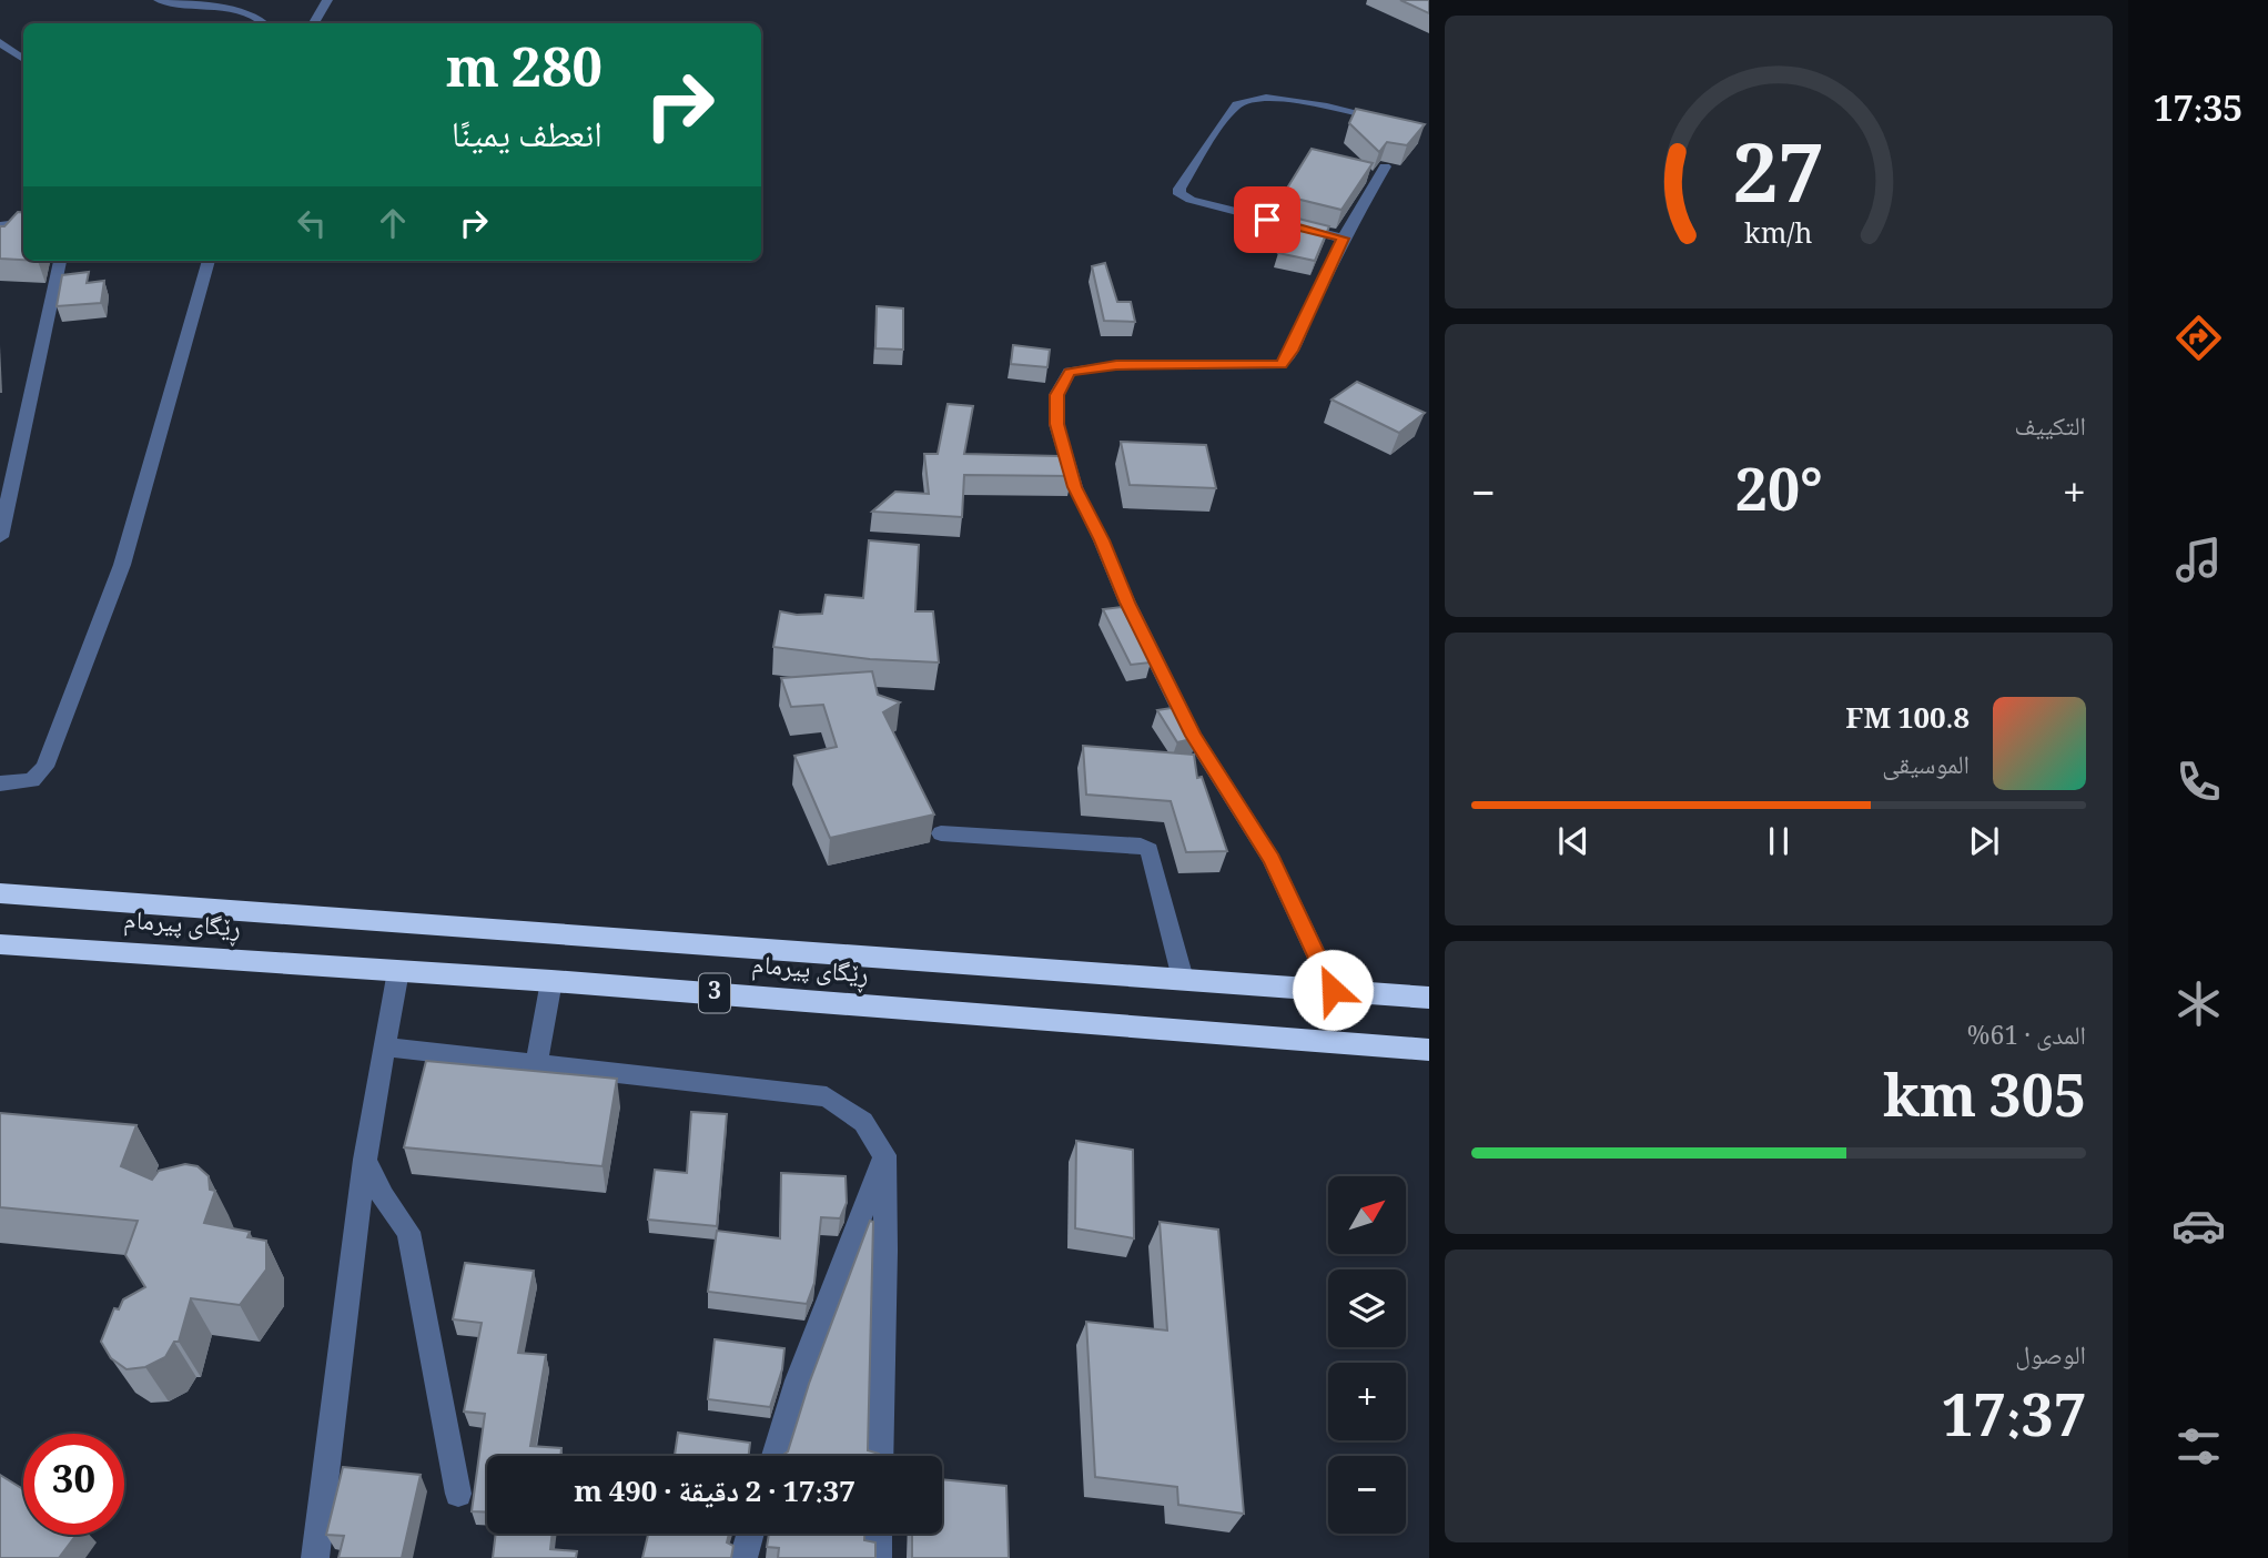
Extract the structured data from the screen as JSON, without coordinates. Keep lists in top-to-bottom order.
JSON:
{
  "streets": {
    "highway": ["ڕێگای پیرمام", "3"]
  },
  "north": "top right",
  "page": {
    "tabs": "17:35",
    "turn": ["280 m", "انعطف يمينًا"],
    "tile": [
      "التكييف",
      ["المدى · 61%", "305 km"],
      ["الوصول", "17:37"]
    ],
    "heat": ["−", "20°", "+"],
    "song": ["100.8 FM", "الموسيقى"],
    "map_buttons": ["+", "−"],
    "limit": "30",
    "trip": "17:37 · 2 دقيقة · 490 m",
    "gauge": ["27", "km/h"]
  }
}
